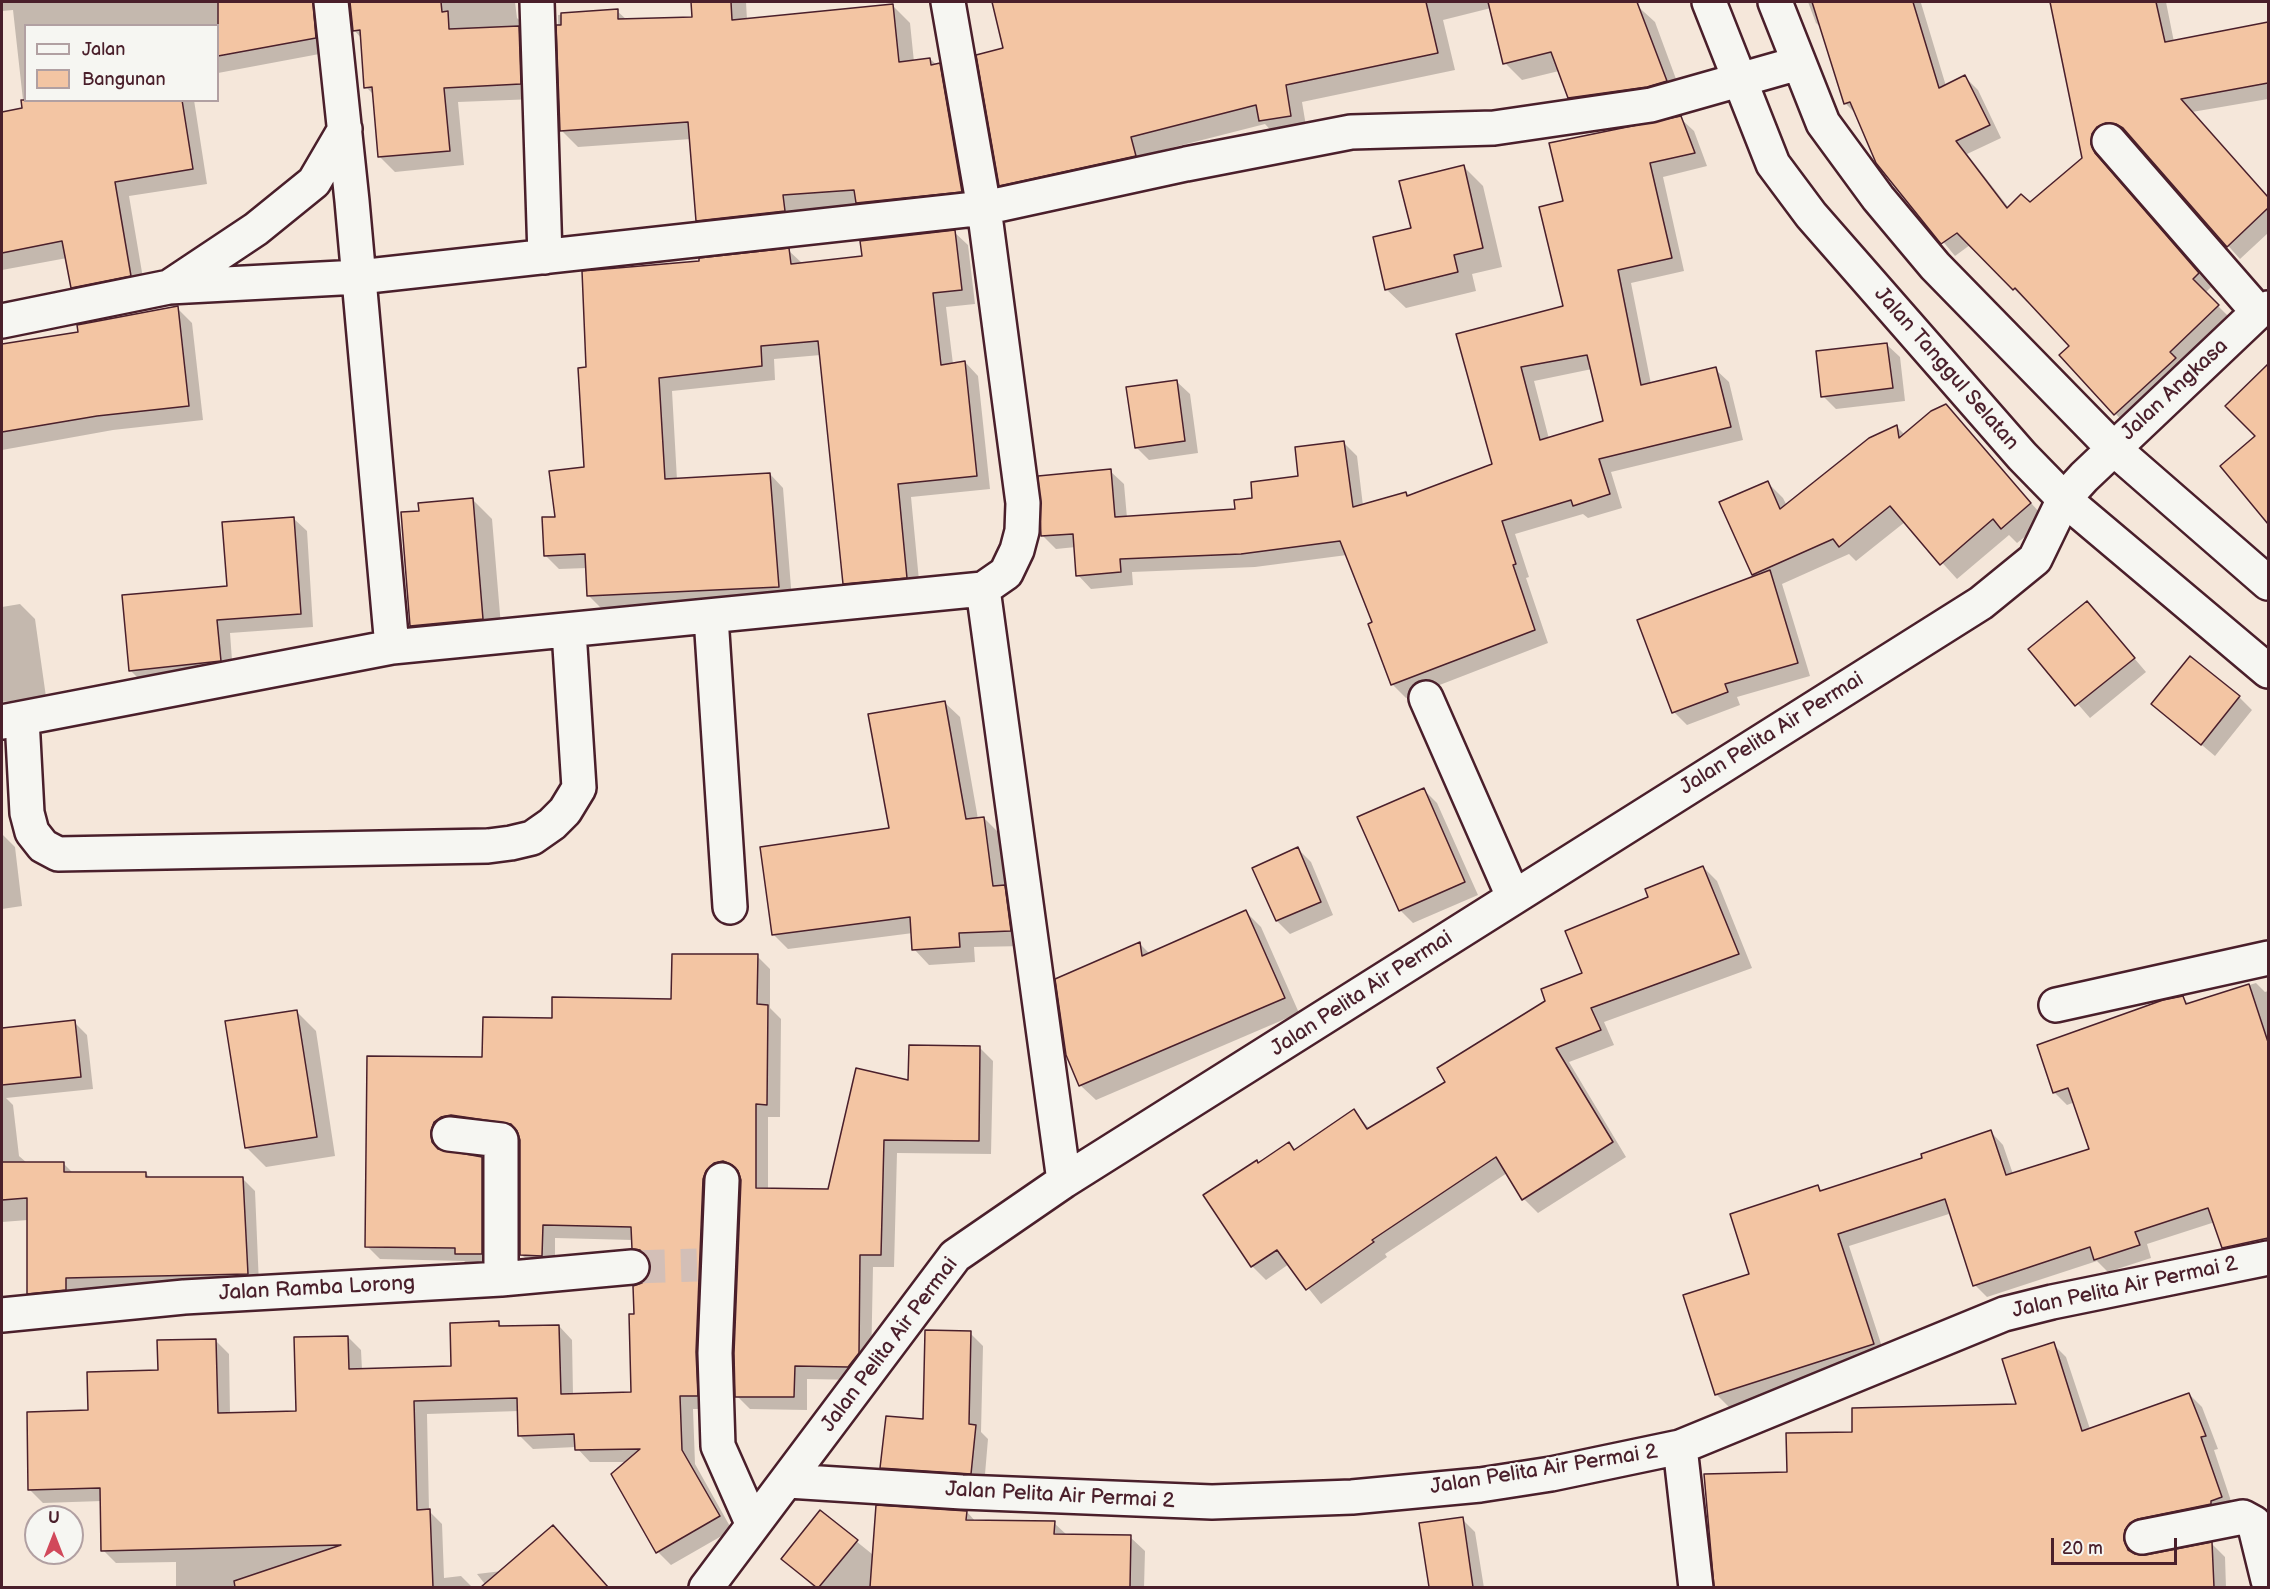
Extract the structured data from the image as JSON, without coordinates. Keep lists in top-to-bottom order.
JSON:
{
  "streets": {
    "street": [
      "Jalan Tanggul Selatan",
      "Jalan Angkasa",
      "Jalan Pelita Air Permai",
      "Jalan Pelita Air Permai 2",
      "Jalan Ramba Lorong"
    ]
  },
  "crossings": [
    ["Jalan Tanggul Selatan", "Jalan Angkasa"],
    ["Jalan Tanggul Selatan", "Jalan Pelita Air Permai"],
    ["Jalan Angkasa", "Jalan Pelita Air Permai"],
    ["Jalan Pelita Air Permai", "Jalan Pelita Air Permai 2"]
  ],
  "legend": ["Jalan", "Bangunan"],
  "scale_bar": "20 m",
  "north": "top"
}
